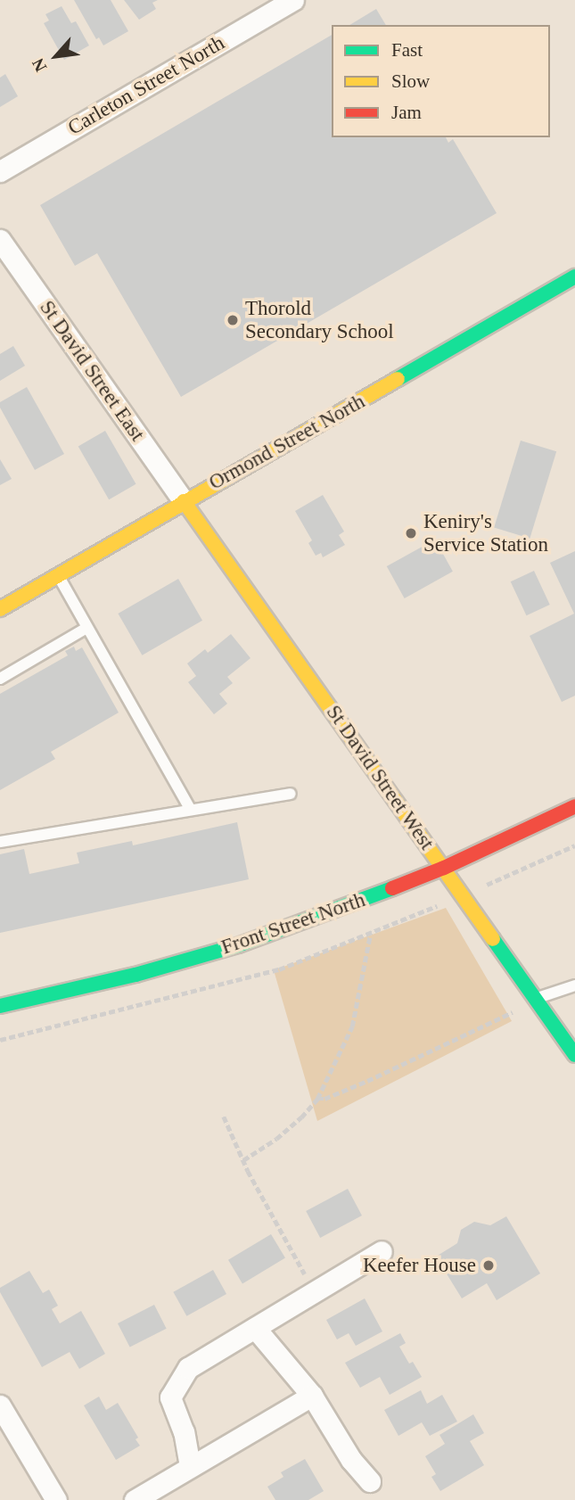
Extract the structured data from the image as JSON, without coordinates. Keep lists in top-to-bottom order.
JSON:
{
  "streets": {
    "street": [
      "Carleton Street North",
      "St David Street East",
      "Ormond Street North",
      "St David Street West",
      "Front Street North"
    ]
  },
  "crossings": [
    ["St David Street East", "Ormond Street North"],
    ["St David Street East", "St David Street West"],
    ["Ormond Street North", "St David Street West"],
    ["St David Street West", "Front Street North"]
  ],
  "places": ["Thorold Secondary School", "Keniry's Service Station", "Keefer House"],
  "legend": ["Fast", "Slow", "Jam"],
  "north": "bottom left"
}
